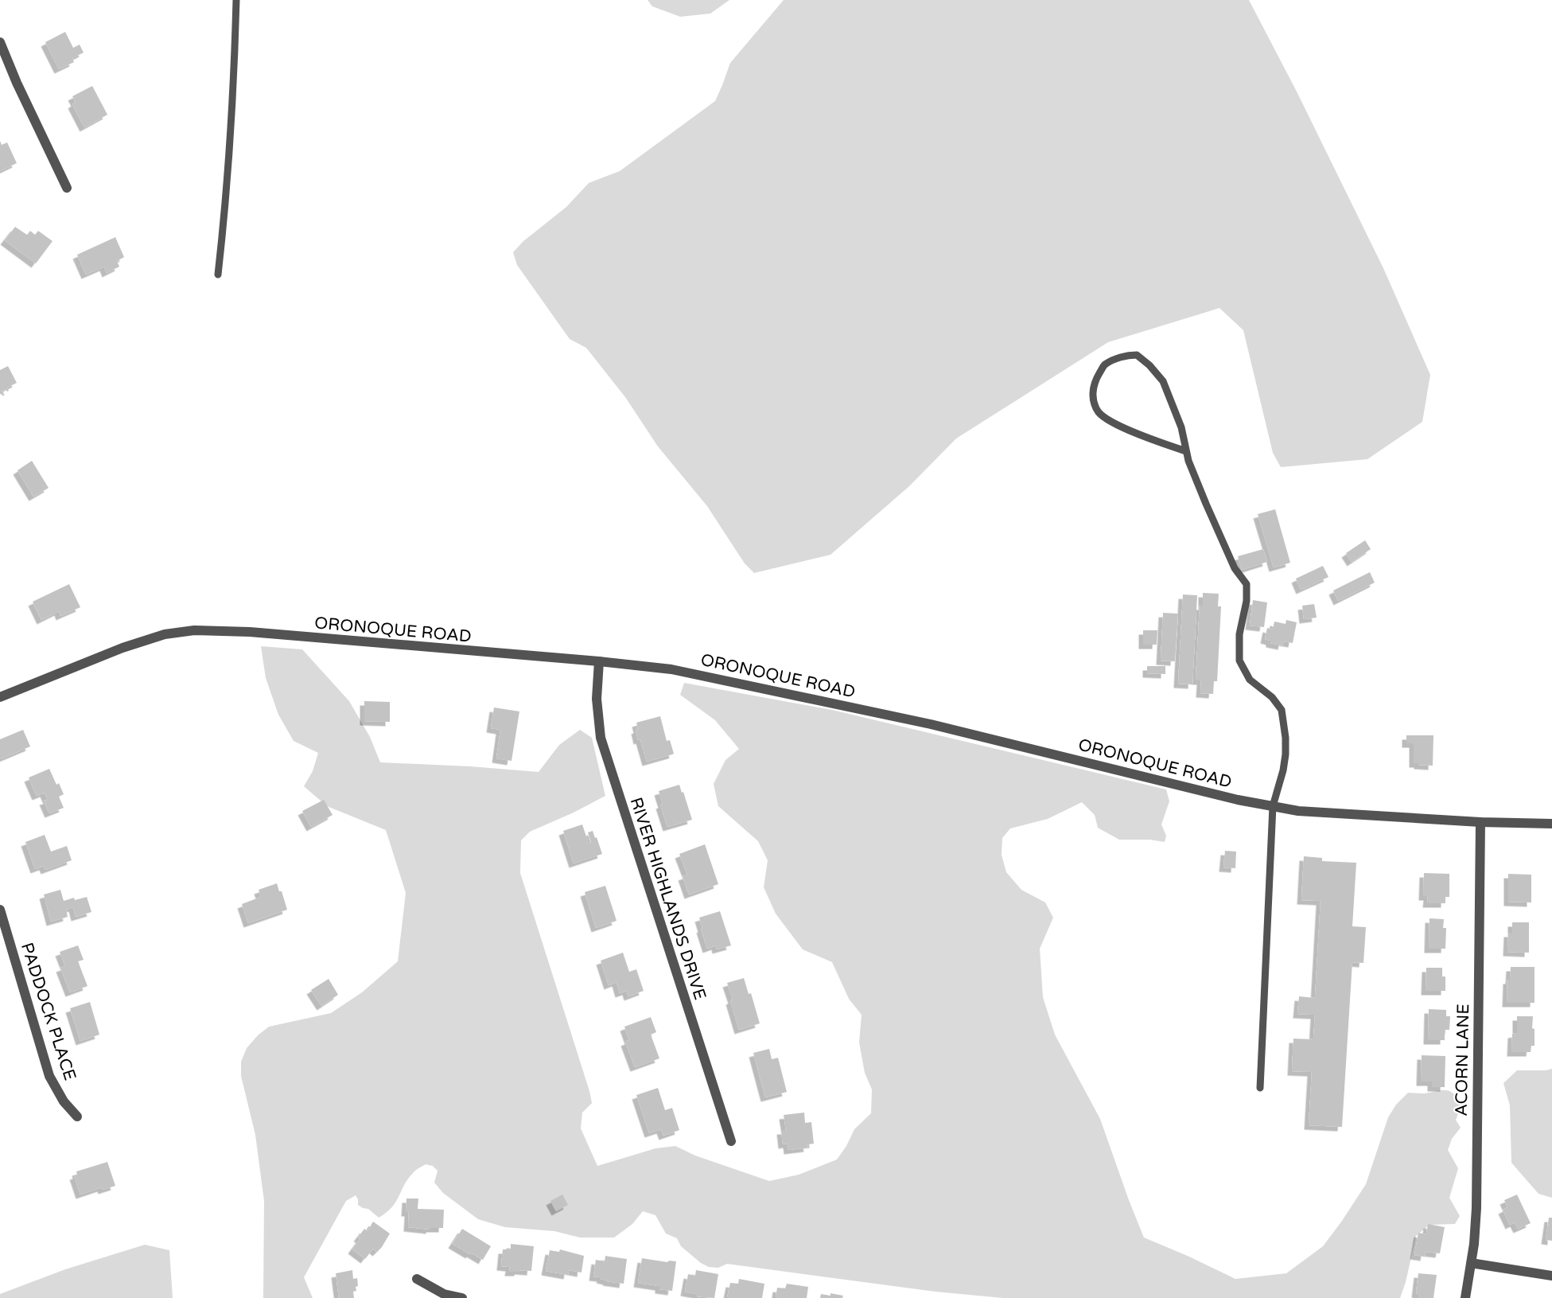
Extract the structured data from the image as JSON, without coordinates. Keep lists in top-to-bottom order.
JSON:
{
  "streets": {
    "street": [
      "ORONOQUE ROAD",
      "RIVER HIGHLANDS DRIVE",
      "PADDOCK PLACE",
      "ACORN LANE"
    ]
  },
  "crossings": [
    ["ORONOQUE ROAD", "RIVER HIGHLANDS DRIVE"],
    ["ORONOQUE ROAD", "ACORN LANE"]
  ]
}
